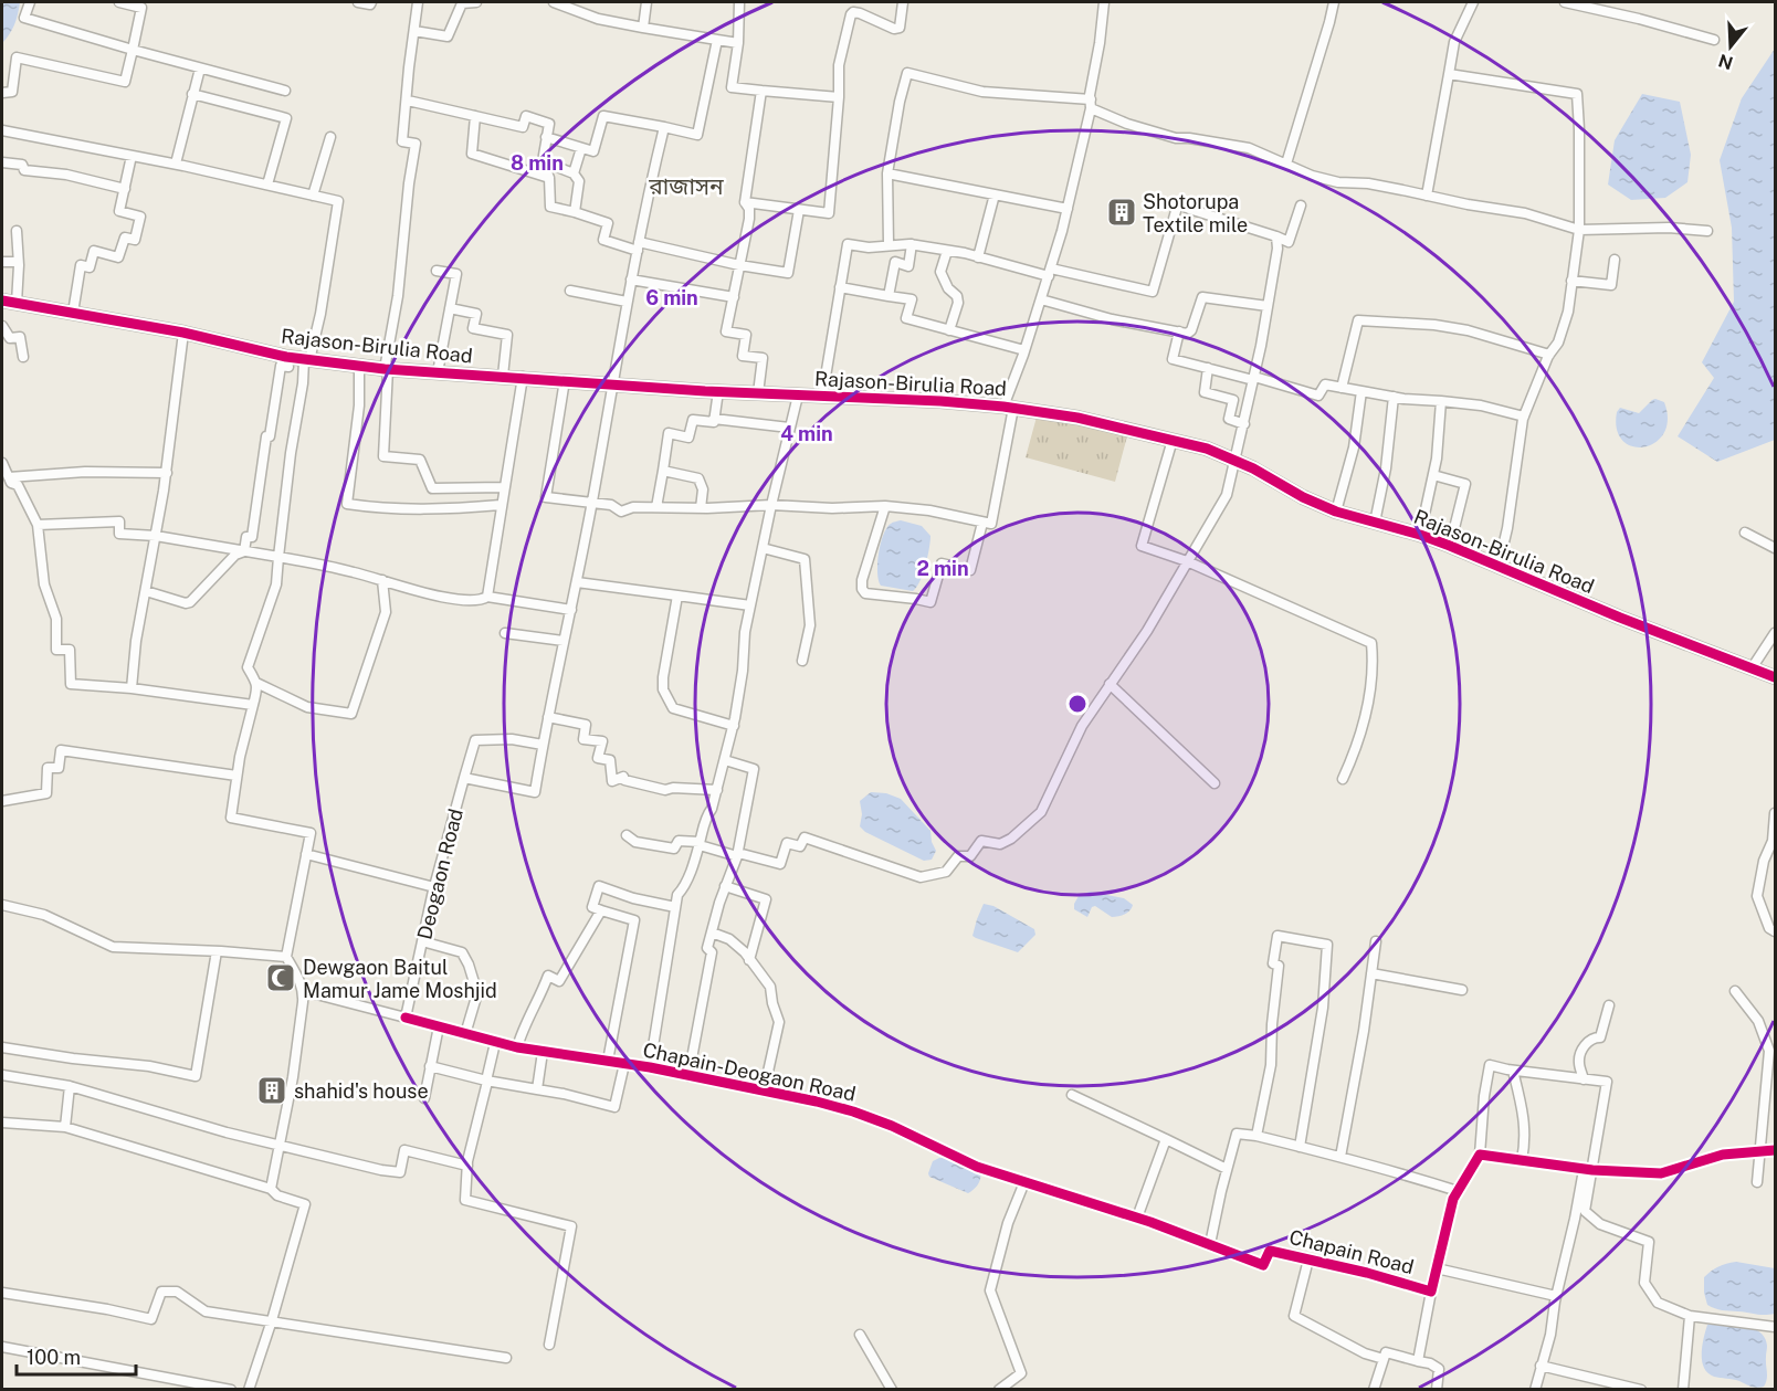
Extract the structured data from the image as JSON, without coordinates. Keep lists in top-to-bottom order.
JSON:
{
  "streets": {
    "street": [
      "Rajason-Birulia Road",
      "Deogaon Road",
      "Chapain-Deogaon Road",
      "Chapain Road"
    ]
  },
  "crossings": [
    ["Deogaon Road", "Chapain-Deogaon Road"],
    ["Chapain-Deogaon Road", "Chapain Road"]
  ],
  "districts": ["রাজাসন"],
  "places": {
    "building": ["Shotorupa Textile mile", "shahid's house"],
    "mosque": ["Dewgaon Baitul Mamur Jame Moshjid"]
  },
  "scale_bar": "100 m",
  "north": "bottom",
  "rings": [
    "8 min",
    "6 min",
    "4 min",
    "2 min"
  ]
}
